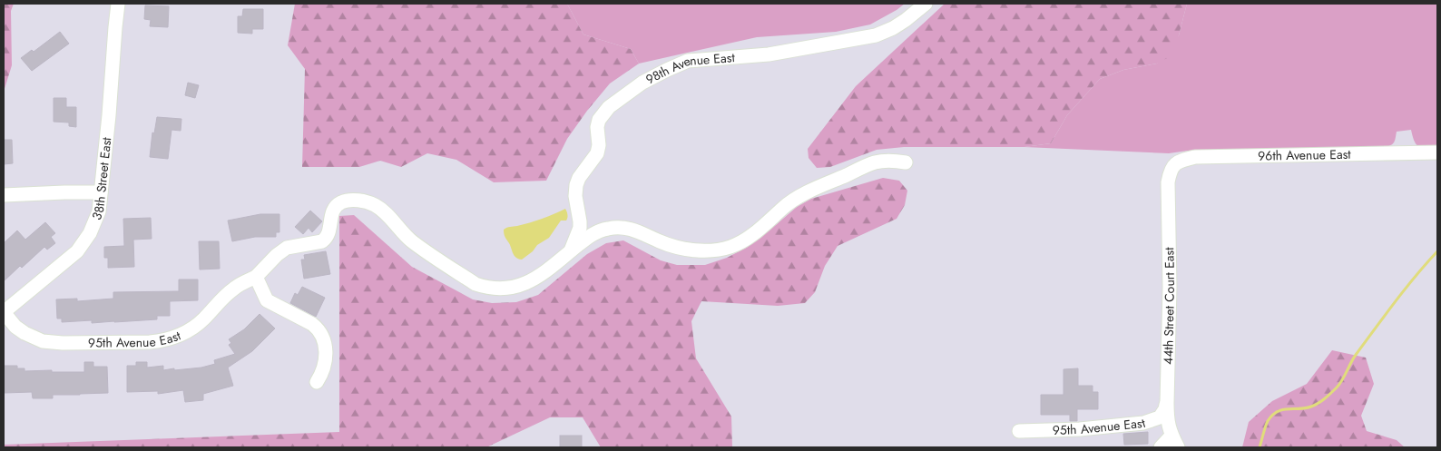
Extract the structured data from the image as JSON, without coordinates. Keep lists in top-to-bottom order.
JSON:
{
  "streets": {
    "street": [
      "98th Avenue East",
      "96th Avenue East",
      "38th Street East",
      "44th Street Court East",
      "95th Avenue East"
    ]
  },
  "crossings": [
    ["98th Avenue East", "95th Avenue East"],
    ["96th Avenue East", "44th Street Court East"],
    ["38th Street East", "95th Avenue East"],
    ["44th Street Court East", "95th Avenue East"]
  ]
}
